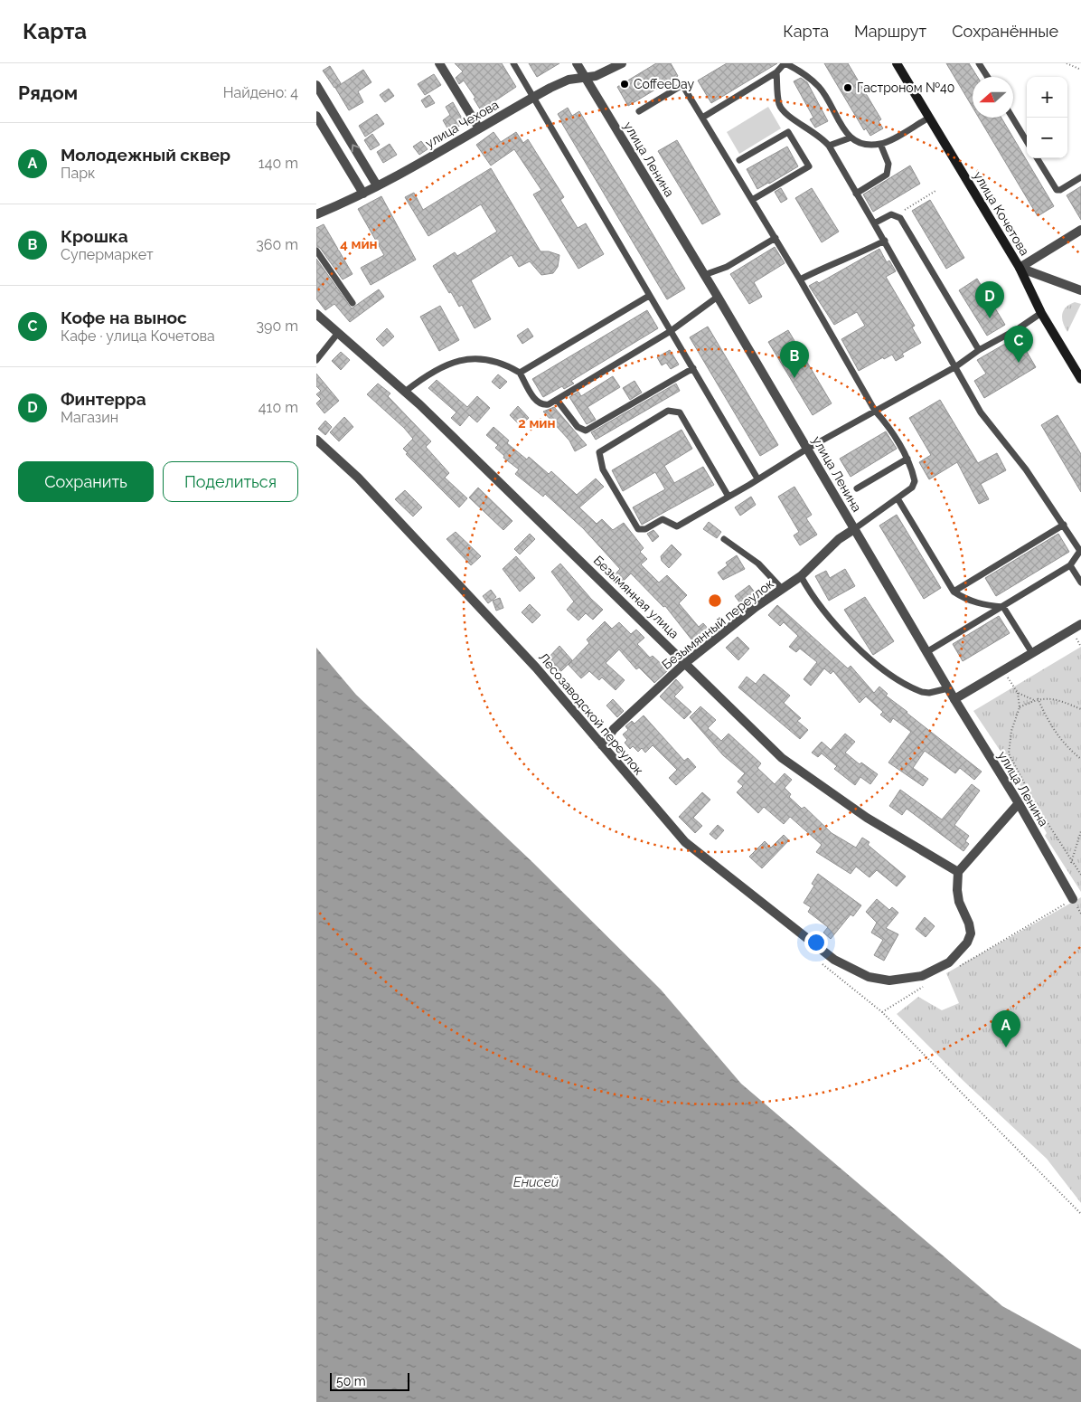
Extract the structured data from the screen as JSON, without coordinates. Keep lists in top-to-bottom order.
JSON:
{
  "streets": {
    "main road": ["улица Кочетова"],
    "street": [
      "улица Чехова",
      "улица Ленина",
      "Безымянная улица",
      "Безымянный переулок",
      "Лесозаводской переулок"
    ]
  },
  "crossings": [
    ["улица Чехова", "улица Ленина"],
    ["улица Ленина", "Безымянный переулок"],
    ["Безымянная улица", "Безымянный переулок"],
    ["Безымянная улица", "Лесозаводской переулок"],
    ["Безымянный переулок", "Лесозаводской переулок"]
  ],
  "water": ["Енисей"],
  "places": ["CoffeeDay", "Гастроном №40"],
  "scale_bar": "50 m",
  "north": "left",
  "page": {
    "header": "Карта",
    "nav": ["Карта", "Маршрут", "Сохранённые"],
    "heading": ["Рядом", "Найдено: 4"],
    "map_buttons": ["+", "−"],
    "list": [
      {
        "mark": "A",
        "name": "Молодежный сквер",
        "note": "Парк",
        "value": "140 m"
      },
      {
        "mark": "B",
        "name": "Крошка",
        "note": "Супермаркет",
        "value": "360 m"
      },
      {
        "mark": "C",
        "name": "Кофе на вынос",
        "note": "Кафе · улица Кочетова",
        "value": "390 m"
      },
      {
        "mark": "D",
        "name": "Финтерра",
        "note": "Магазин",
        "value": "410 m"
      }
    ],
    "pins": [
      "D",
      "C",
      "B",
      "A"
    ],
    "buttons": ["Сохранить", "Поделиться"],
    "scale": "50 m"
  },
  "rings": ["4 мин", "2 мин"]
}
